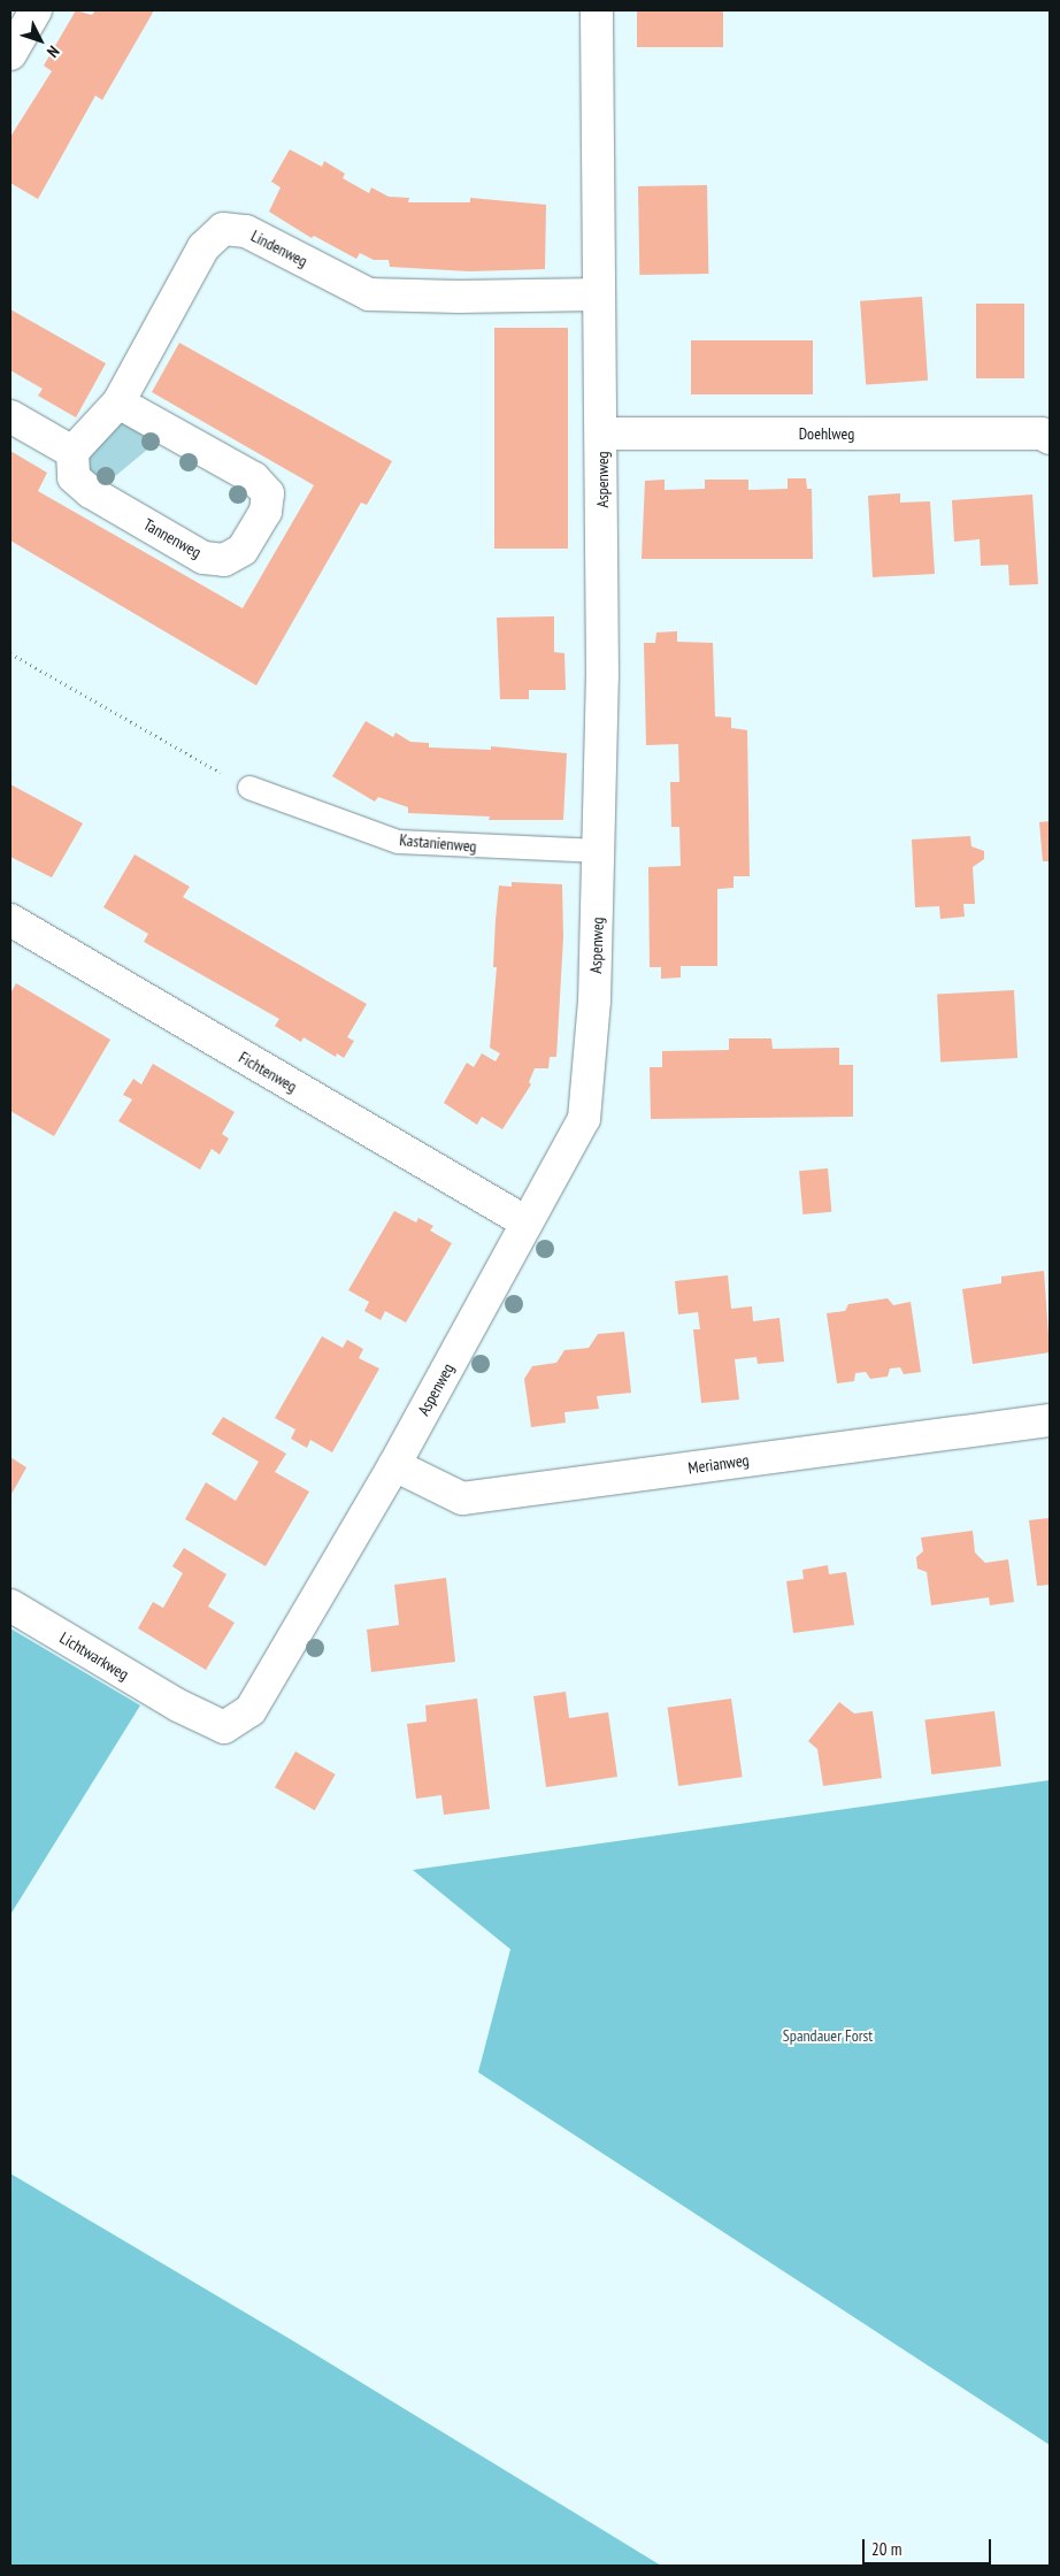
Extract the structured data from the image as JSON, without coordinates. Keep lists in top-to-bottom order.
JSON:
{
  "streets": {
    "street": [
      "Lindenweg",
      "Doehlweg",
      "Aspenweg",
      "Tannenweg",
      "Fichtenweg",
      "Merianweg",
      "Lichtwarkweg"
    ],
    "lane": ["Kastanienweg"]
  },
  "crossings": [
    ["Lindenweg", "Aspenweg"],
    ["Lindenweg", "Tannenweg"],
    ["Doehlweg", "Aspenweg"],
    ["Aspenweg", "Kastanienweg"],
    ["Aspenweg", "Fichtenweg"],
    ["Aspenweg", "Merianweg"],
    ["Aspenweg", "Lichtwarkweg"]
  ],
  "parks": ["Spandauer Forst"],
  "scale_bar": "20 m",
  "north": "bottom right"
}
